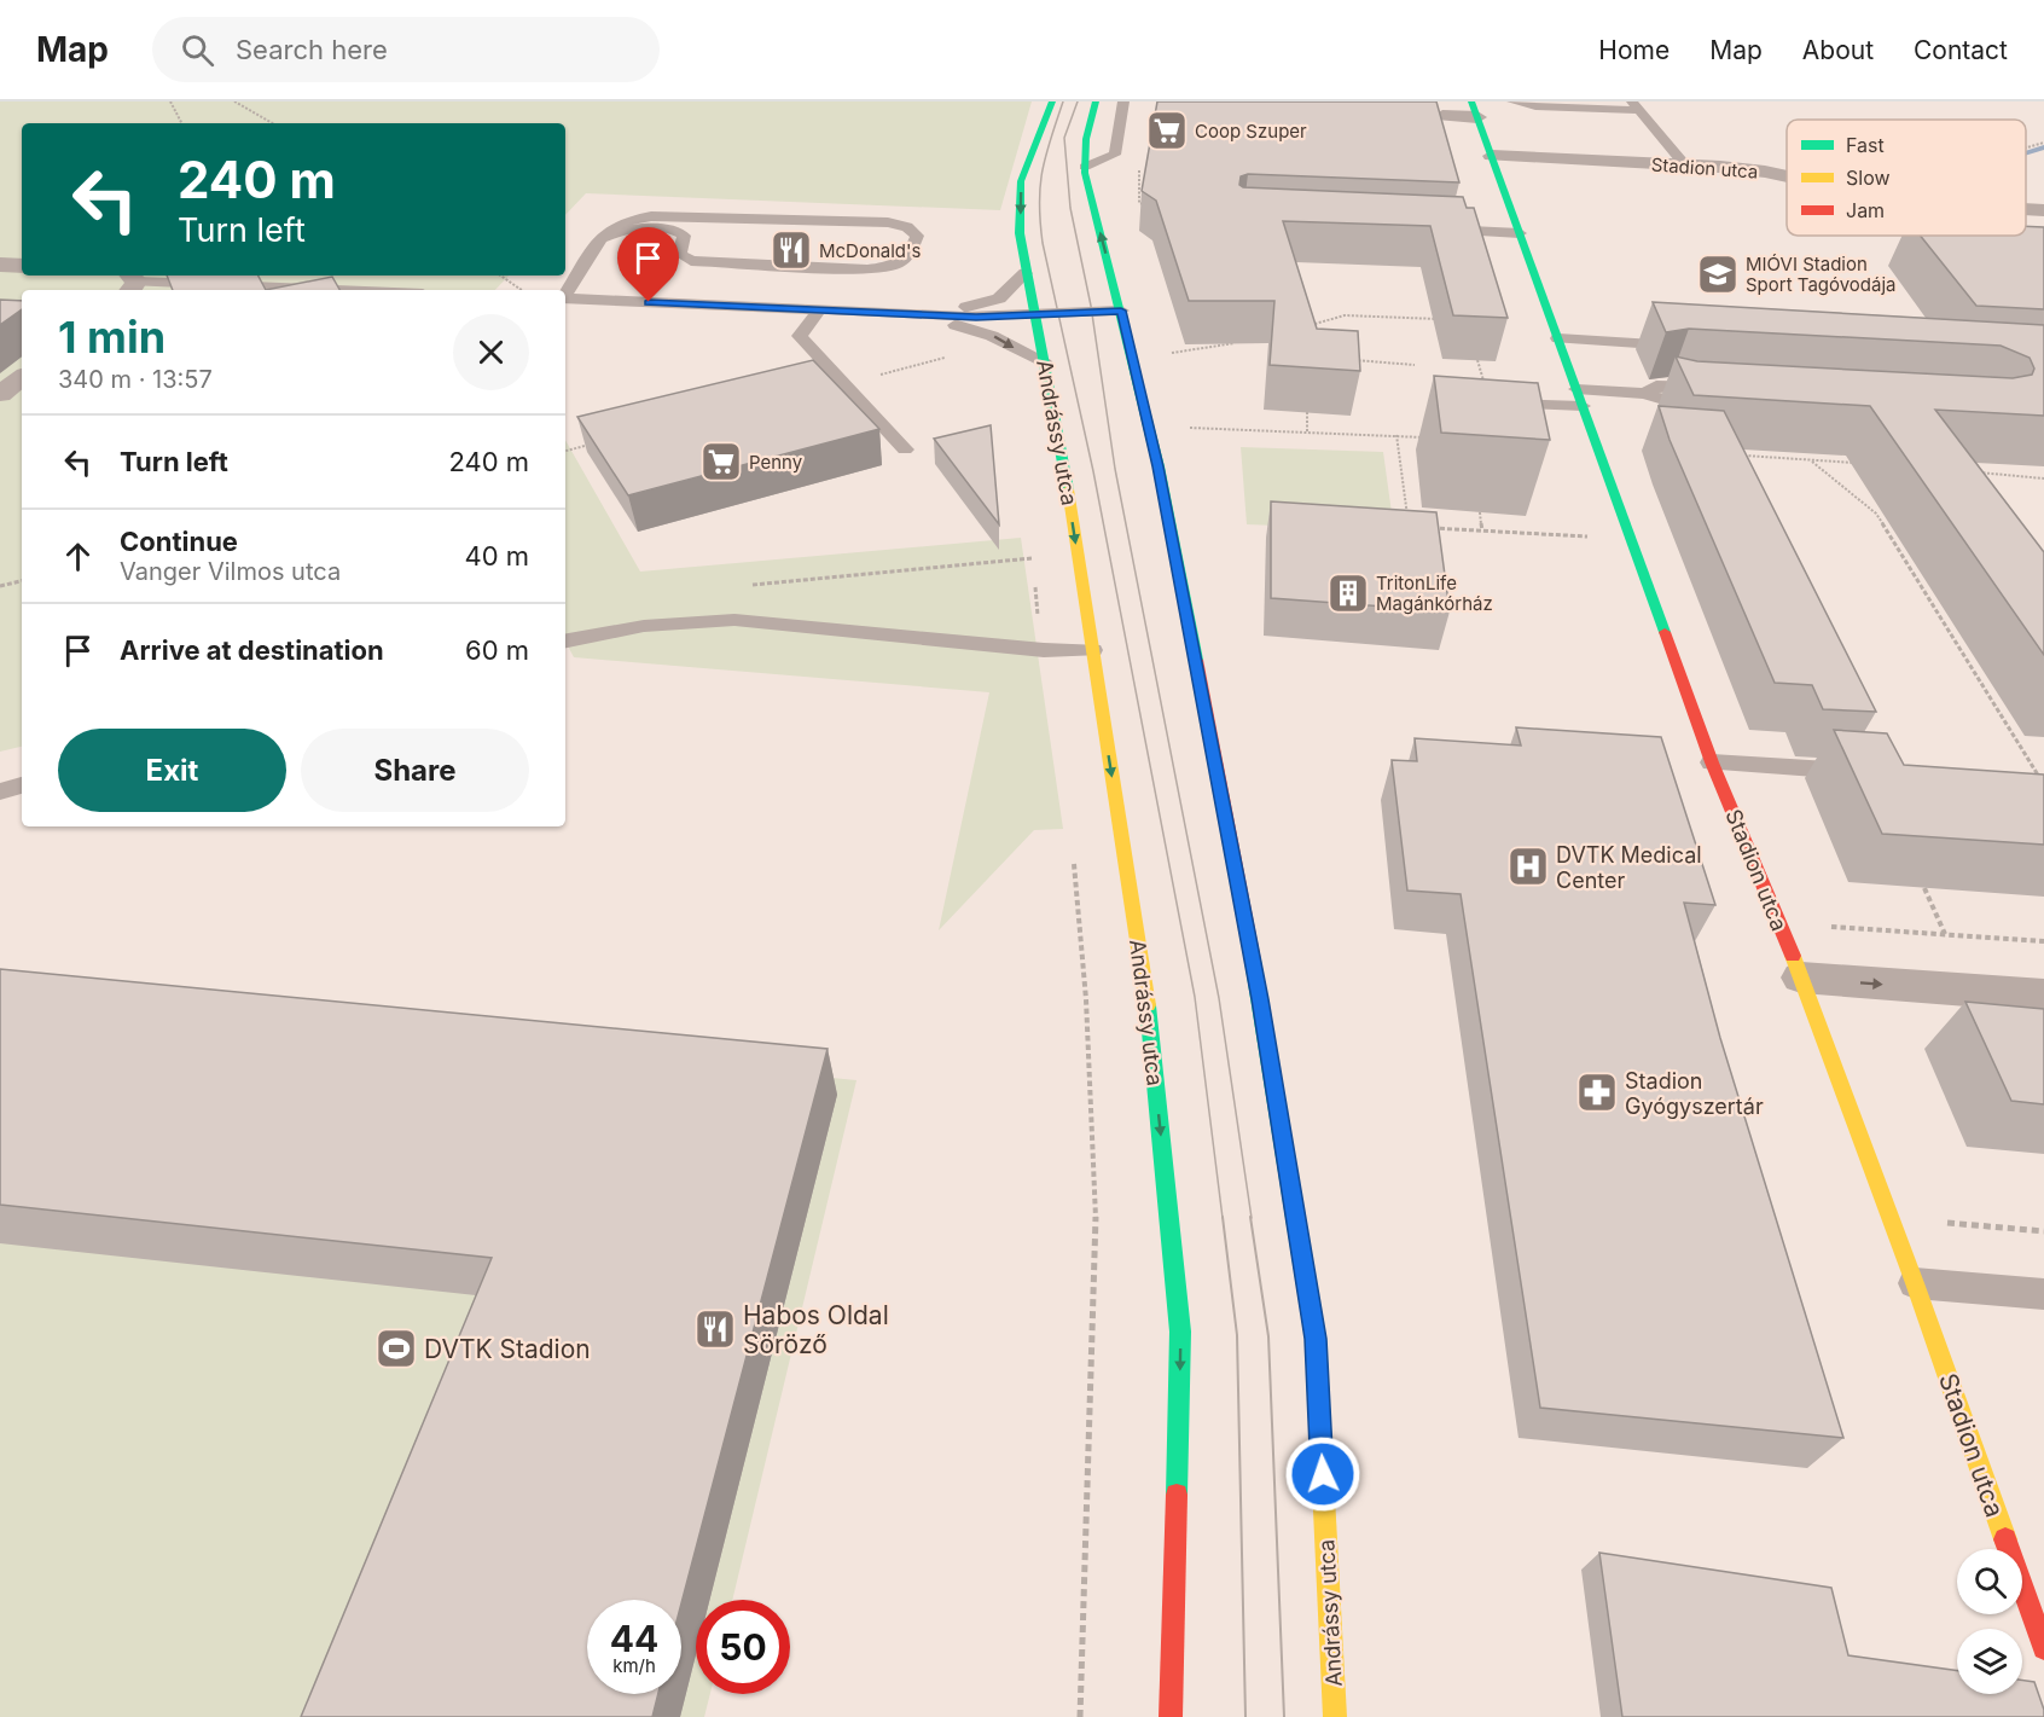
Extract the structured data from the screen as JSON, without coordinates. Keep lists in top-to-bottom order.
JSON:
{
  "streets": {
    "main road": ["Stadion utca", "Andrássy utca"]
  },
  "places": {
    "supermarket": ["Coop Szuper", "Penny"],
    "restaurant": ["McDonald's", "Habos Oldal Söröző"],
    "school or university": ["MIÓVI Stadion Sport Tagóvodája"],
    "building": ["TritonLife Magánkórház"],
    "hospital": ["DVTK Medical Center"],
    "pharmacy": ["Stadion Gyógyszertár"],
    "sports": ["DVTK Stadion"]
  },
  "legend": ["Fast", "Slow", "Jam"],
  "page": {
    "header": "Map",
    "search": "Search here",
    "nav": [
      "Home",
      "Map",
      "About",
      "Contact"
    ],
    "turn": ["240 m", "Turn left"],
    "heading": ["1 min", "340 m · 13:57"],
    "list": [
      {
        "name": "Turn left",
        "value": "240 m"
      },
      {
        "name": "Continue",
        "note": "Vanger Vilmos utca",
        "value": "40 m"
      },
      {
        "name": "Arrive at destination",
        "value": "60 m"
      }
    ],
    "buttons": ["Exit", "Share"],
    "speed": "44 km/h",
    "limit": "50"
  }
}
